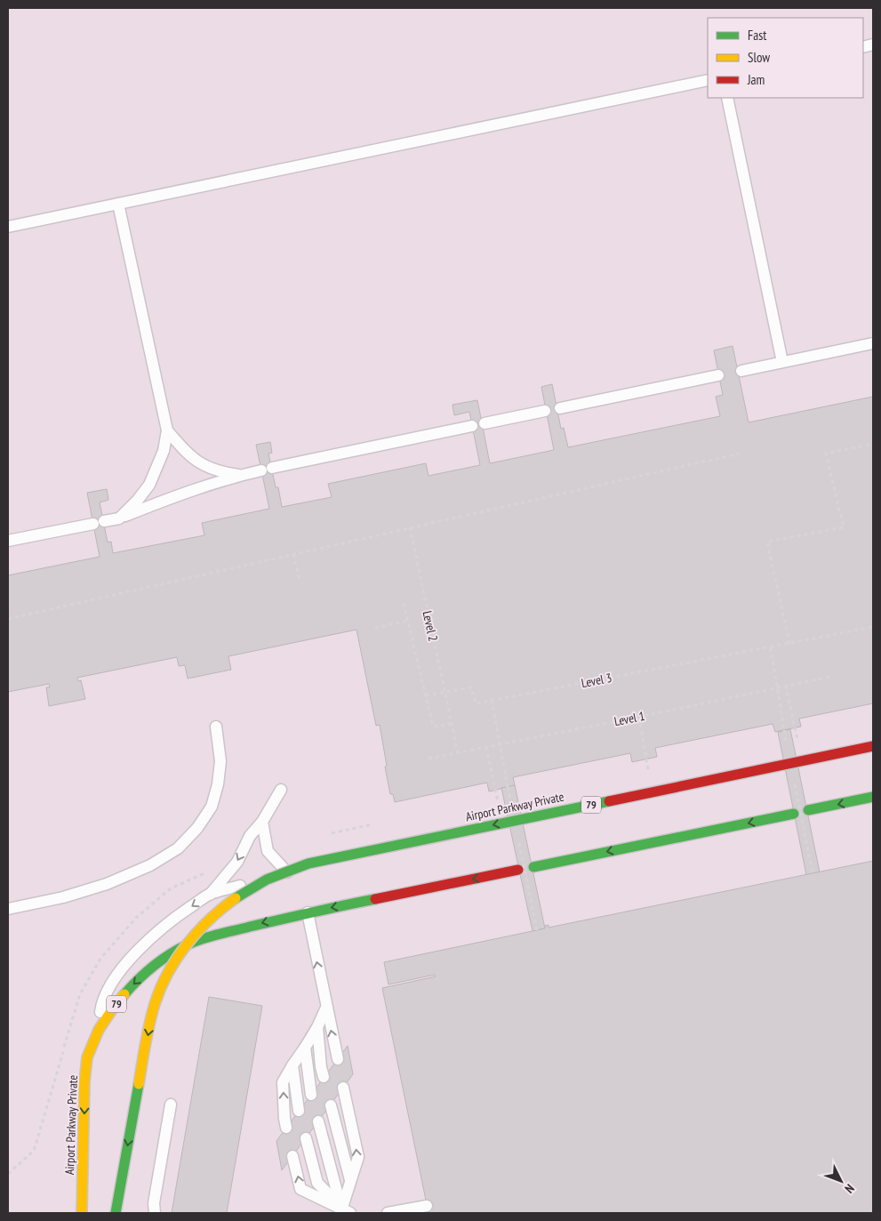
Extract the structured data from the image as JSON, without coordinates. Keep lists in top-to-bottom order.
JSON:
{
  "streets": {
    "highway": ["79", "Airport Parkway Private"],
    "path": ["Level 2", "Level 3", "Level 1"]
  },
  "crossings": [
    ["Level 2", "Level 1"]
  ],
  "one_way": ["Airport Parkway Private"],
  "legend": ["Fast", "Slow", "Jam"],
  "north": "bottom right"
}
